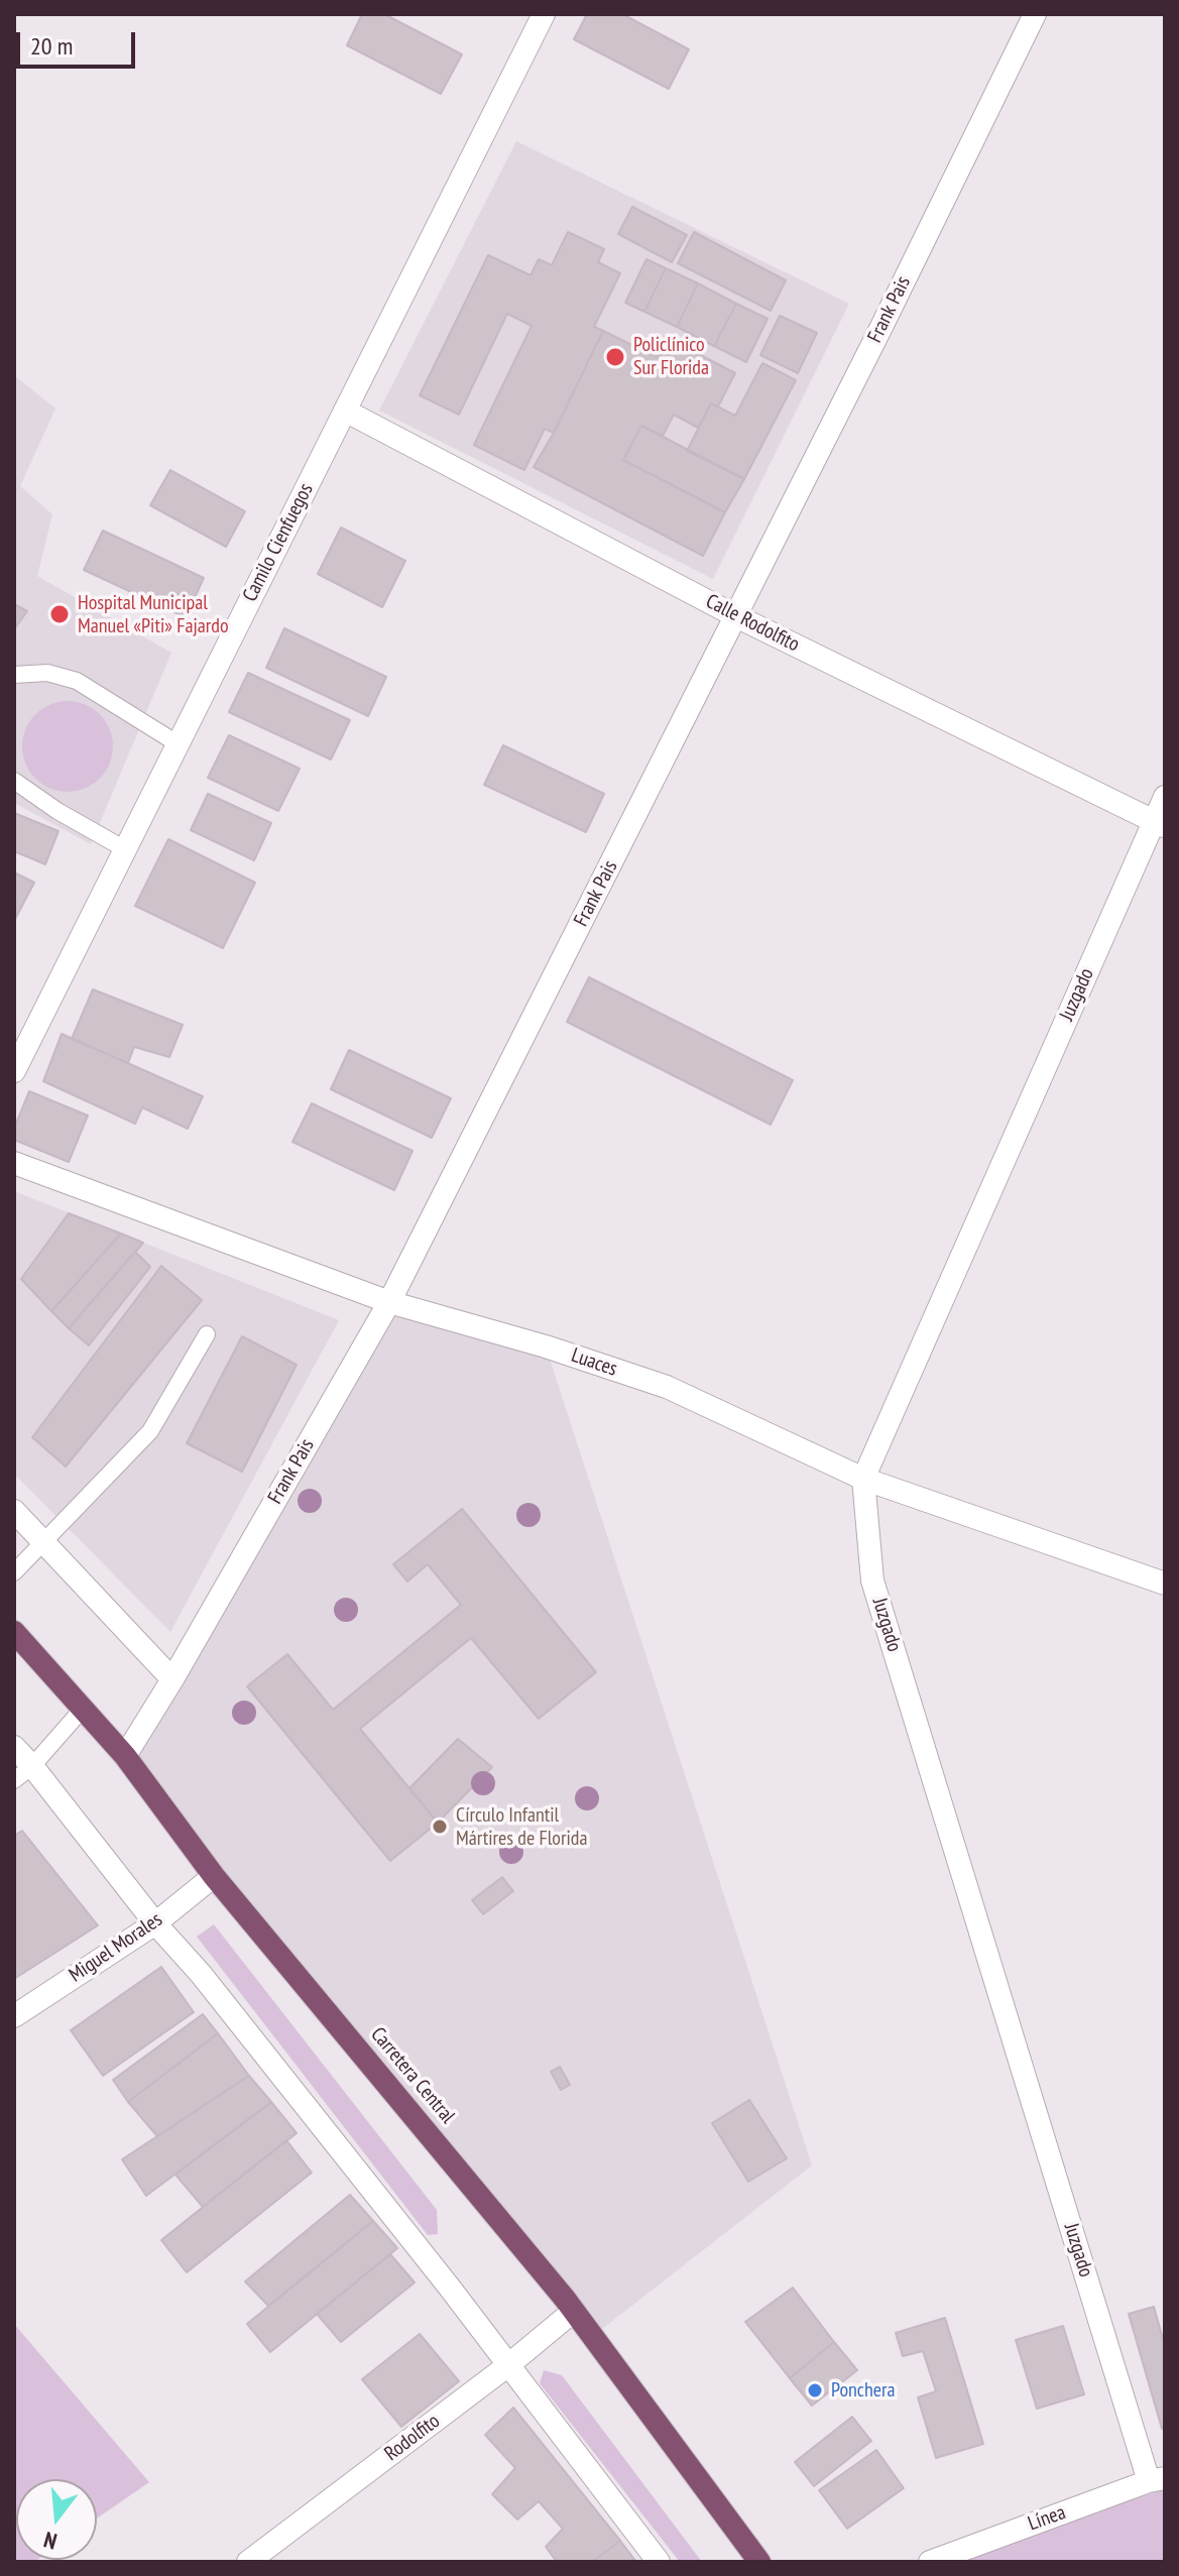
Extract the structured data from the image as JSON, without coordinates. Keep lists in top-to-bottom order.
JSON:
{
  "streets": {
    "highway": ["Carretera Central"],
    "street": [
      "Frank Pais",
      "Camilo Cienfuegos",
      "Calle Rodolfito",
      "Juzgado",
      "Luaces",
      "Miguel Morales",
      "Rodolfito",
      "Línea"
    ]
  },
  "crossings": [
    ["Frank Pais", "Calle Rodolfito"],
    ["Frank Pais", "Luaces"],
    ["Frank Pais", "Carretera Central"],
    ["Camilo Cienfuegos", "Calle Rodolfito"],
    ["Calle Rodolfito", "Juzgado"],
    ["Juzgado", "Luaces"],
    ["Juzgado", "Línea"],
    ["Miguel Morales", "Carretera Central"],
    ["Carretera Central", "Rodolfito"]
  ],
  "places": [
    "Policlínico Sur Florida",
    "Hospital Municipal Manuel «Piti» Fajardo",
    "Círculo Infantil Mártires de Florida",
    "Ponchera"
  ],
  "scale_bar": "20 m",
  "north": "bottom"
}
